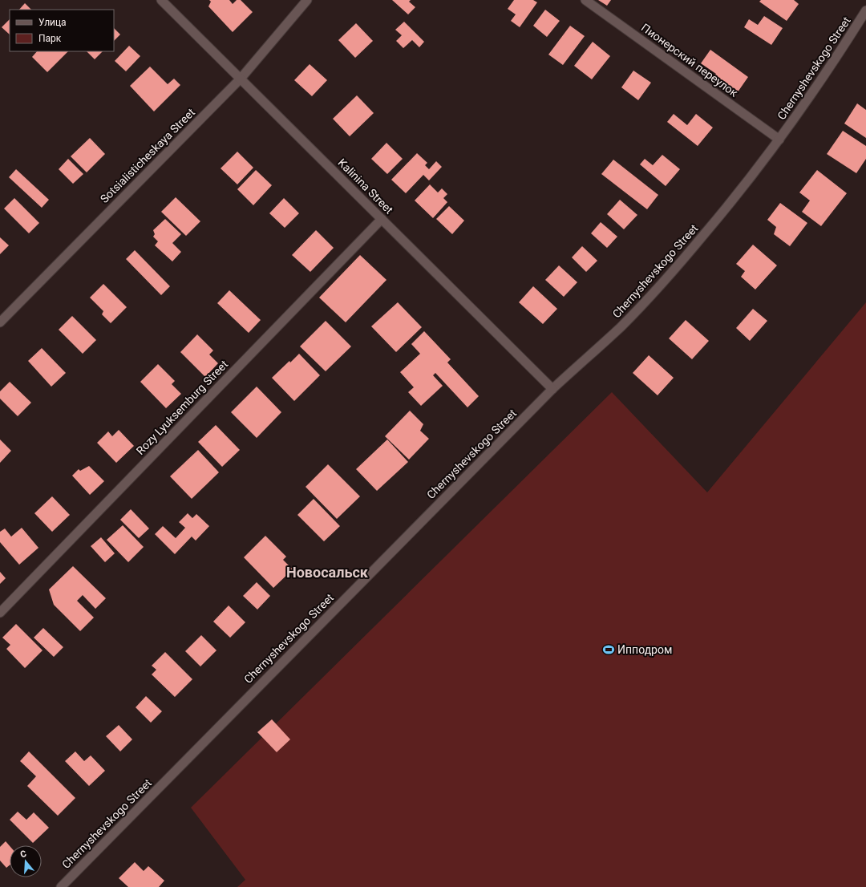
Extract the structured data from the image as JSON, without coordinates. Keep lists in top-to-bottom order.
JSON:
{
  "streets": {
    "street": [
      "Пионерский переулок",
      "Chernyshevskogo Street",
      "Sotsialisticheskaya Street",
      "Kalinina Street",
      "Rozy Lyuksemburg Street"
    ]
  },
  "crossings": [
    ["Пионерский переулок", "Chernyshevskogo Street"],
    ["Chernyshevskogo Street", "Kalinina Street"],
    ["Sotsialisticheskaya Street", "Kalinina Street"],
    ["Kalinina Street", "Rozy Lyuksemburg Street"]
  ],
  "districts": ["Новосальск"],
  "places": {
    "sports": ["Ипподром"]
  },
  "legend": ["Улица", "Парк"],
  "north": "top"
}
